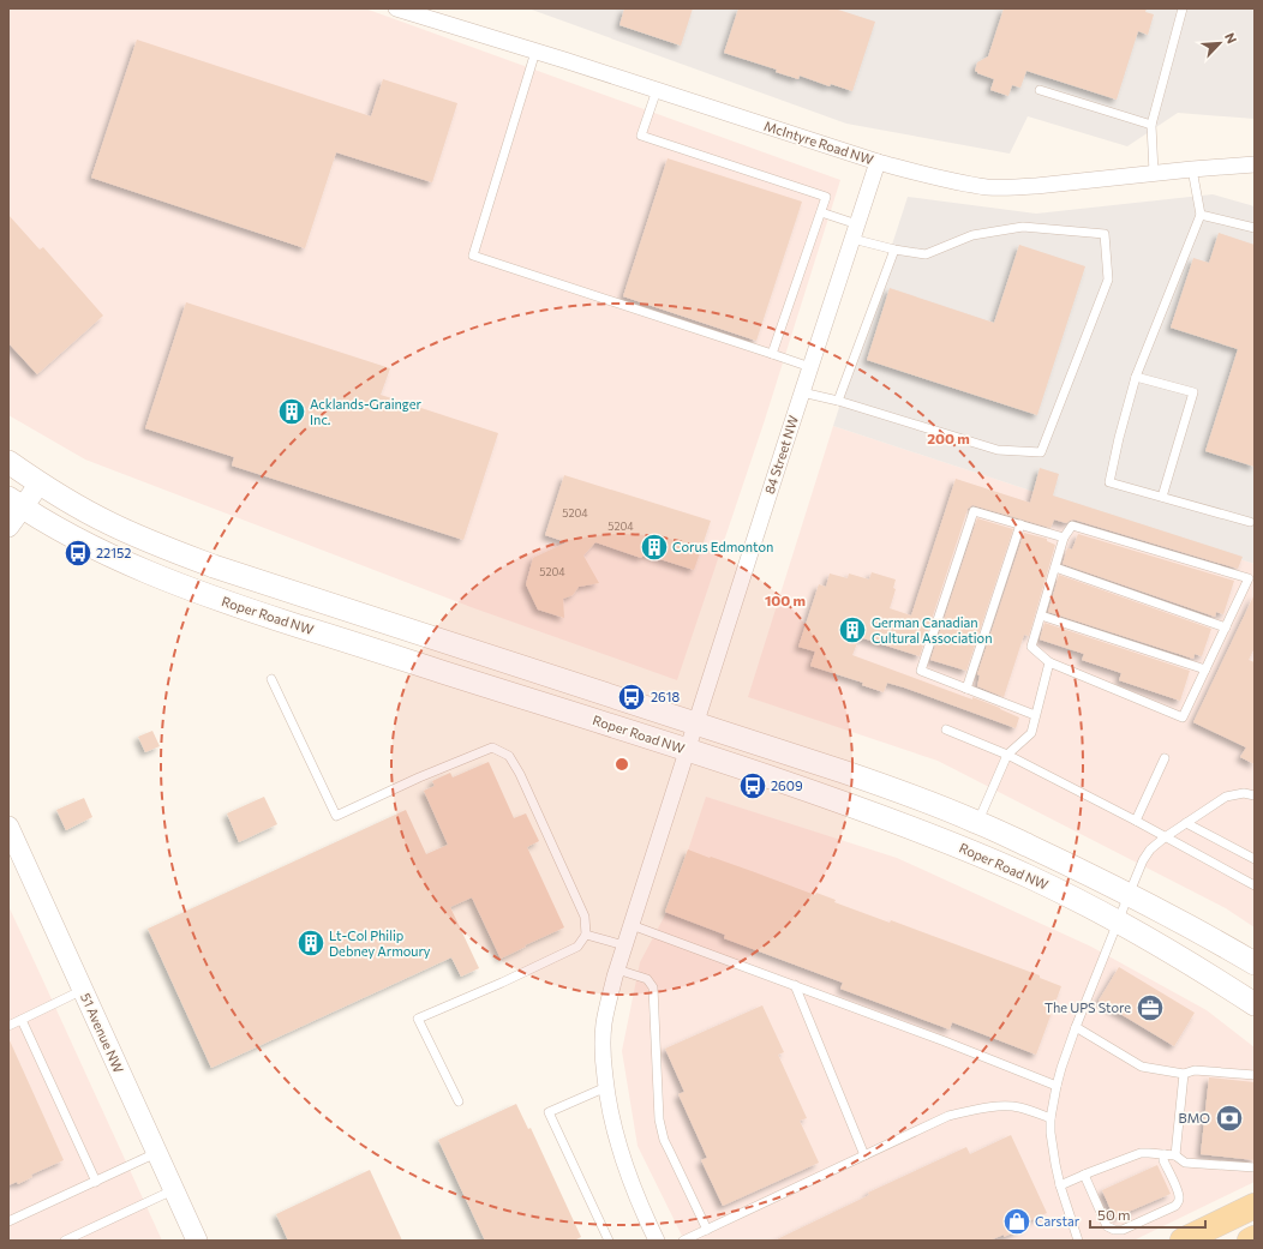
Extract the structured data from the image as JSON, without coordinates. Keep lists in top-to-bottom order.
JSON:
{
  "streets": {
    "main road": ["Roper Road NW"],
    "street": ["McIntyre Road NW", "84 Street NW", "51 Avenue NW"]
  },
  "crossings": [
    ["McIntyre Road NW", "84 Street NW"],
    ["84 Street NW", "Roper Road NW"]
  ],
  "places": {
    "building": [
      "Acklands-Grainger Inc.",
      "Corus Edmonton",
      "German Canadian Cultural Association",
      "Lt-Col Philip Debney Armoury"
    ],
    "bus stop": ["22152", "2618", "2609"],
    "office": ["The UPS Store"],
    "bank": ["BMO"],
    "shop": ["Carstar"]
  },
  "house_numbers": ["5204", "5204", "5204"],
  "scale_bar": "50 m",
  "north": "top right",
  "rings": ["200 m", "100 m"]
}
